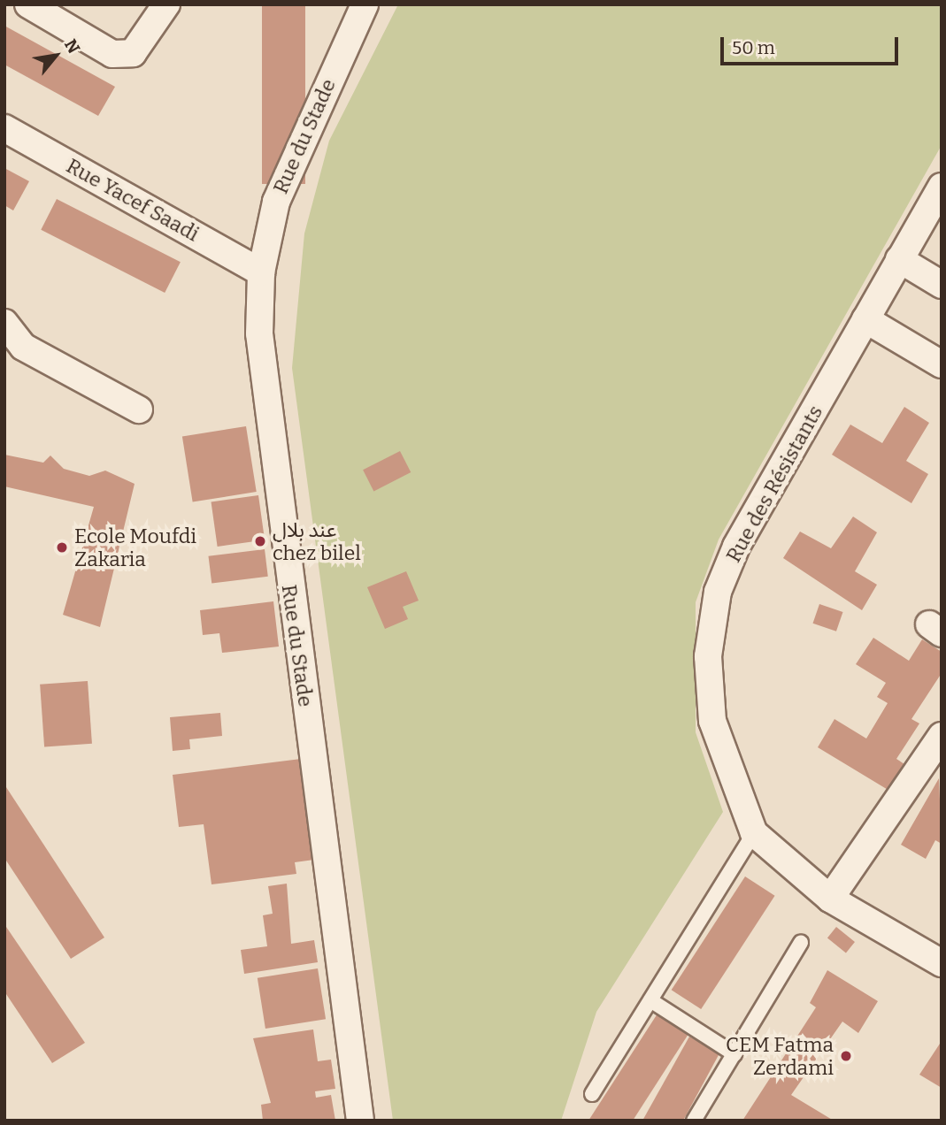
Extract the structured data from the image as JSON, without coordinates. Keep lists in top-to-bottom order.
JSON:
{
  "streets": {
    "street": ["Rue du Stade", "Rue Yacef Saadi", "Rue des Résistants"]
  },
  "crossings": [
    ["Rue du Stade", "Rue Yacef Saadi"]
  ],
  "places": ["عند بلال chez bilel", "Ecole Moufdi Zakaria", "CEM Fatma Zerdami"],
  "scale_bar": "50 m",
  "north": "top right"
}
